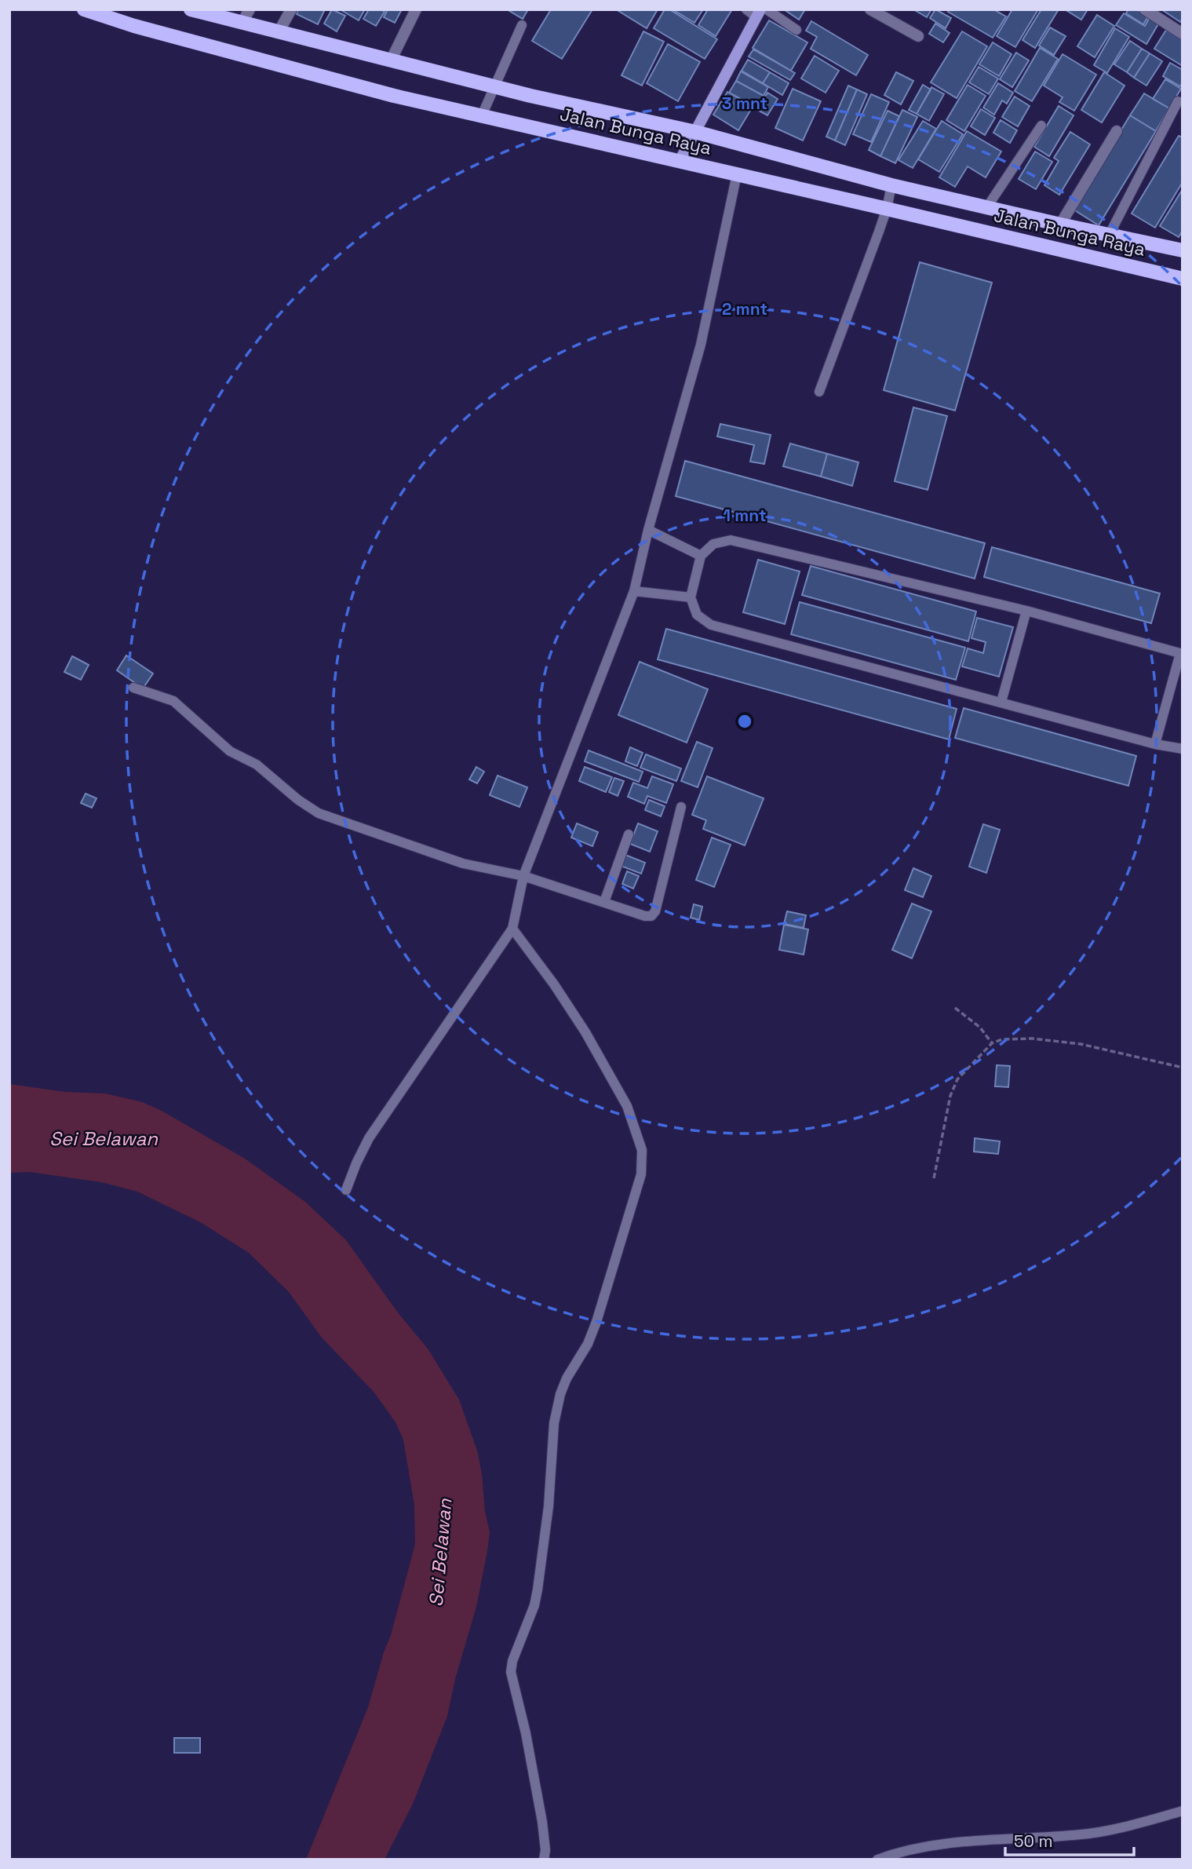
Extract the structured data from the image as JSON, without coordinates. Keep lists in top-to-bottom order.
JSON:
{
  "streets": {
    "main road": ["Jalan Bunga Raya"]
  },
  "water": ["Sei Belawan"],
  "scale_bar": "50 m",
  "rings": ["3 mnt", "2 mnt", "1 mnt"]
}
